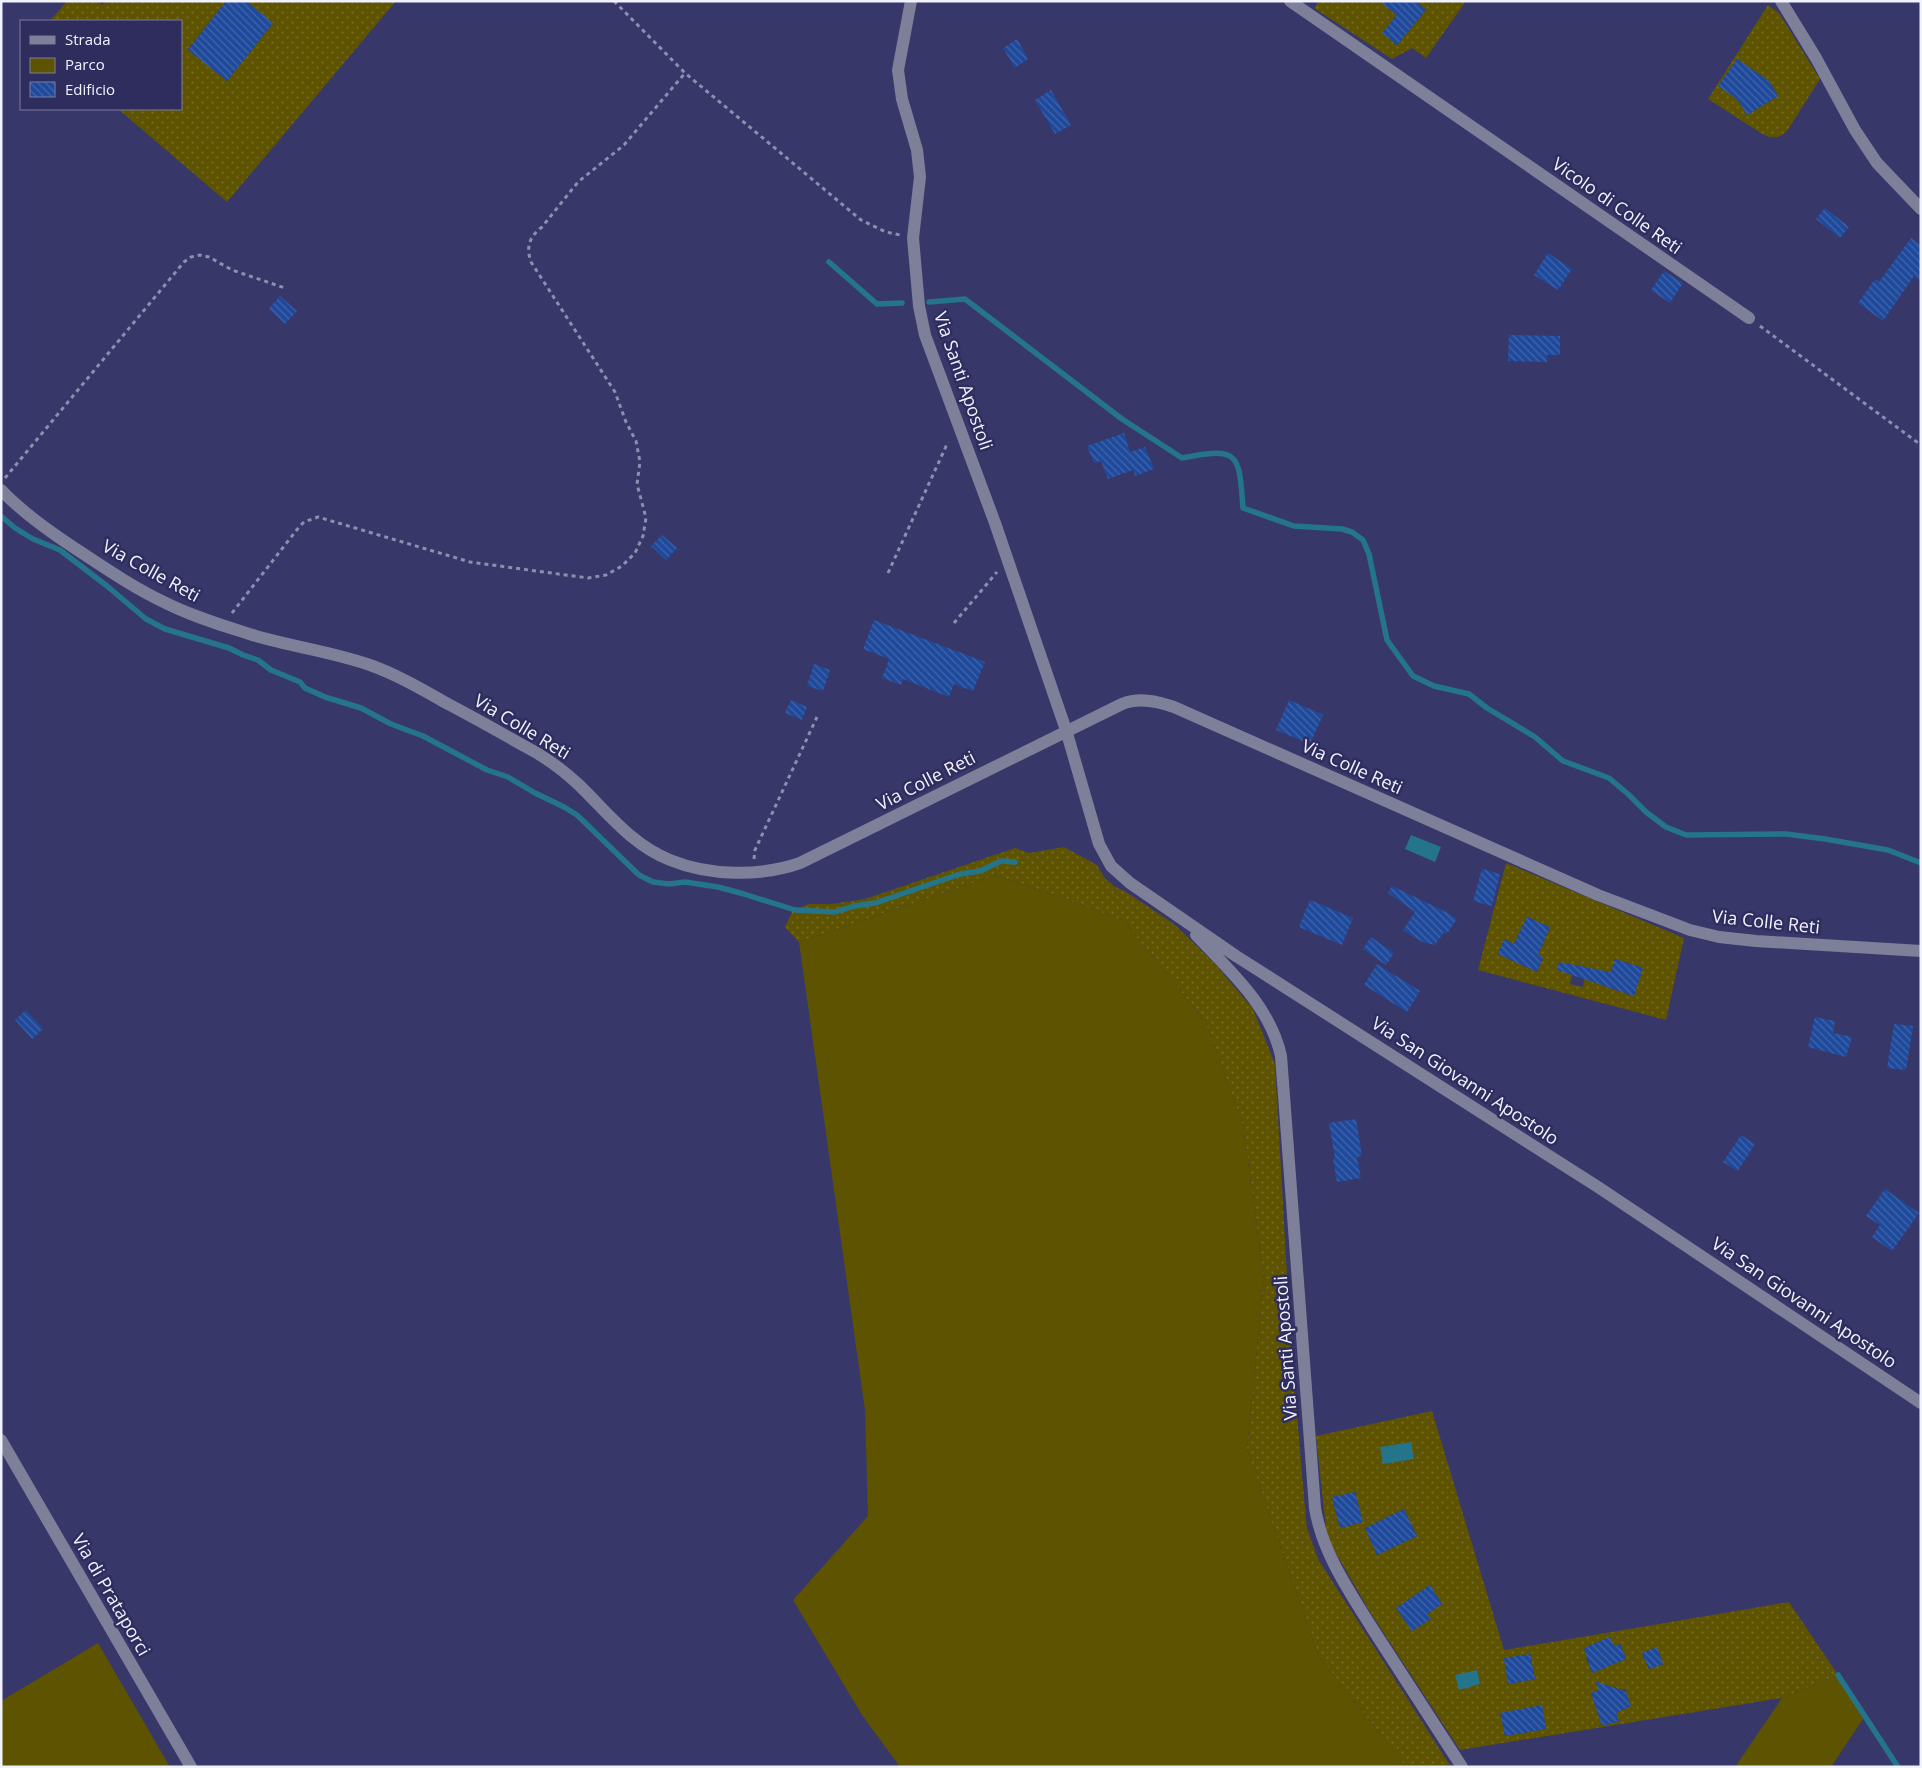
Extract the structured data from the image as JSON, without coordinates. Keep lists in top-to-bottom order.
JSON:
{
  "streets": {
    "street": [
      "Vicolo di Colle Reti",
      "Via Santi Apostoli",
      "Via Colle Reti",
      "Via San Giovanni Apostolo",
      "Via di Prataporci"
    ]
  },
  "crossings": [
    ["Via Santi Apostoli", "Via Colle Reti"],
    ["Via Santi Apostoli", "Via San Giovanni Apostolo"],
    ["Via Colle Reti", "Via San Giovanni Apostolo"]
  ],
  "legend": ["Strada", "Parco", "Edificio"]
}
